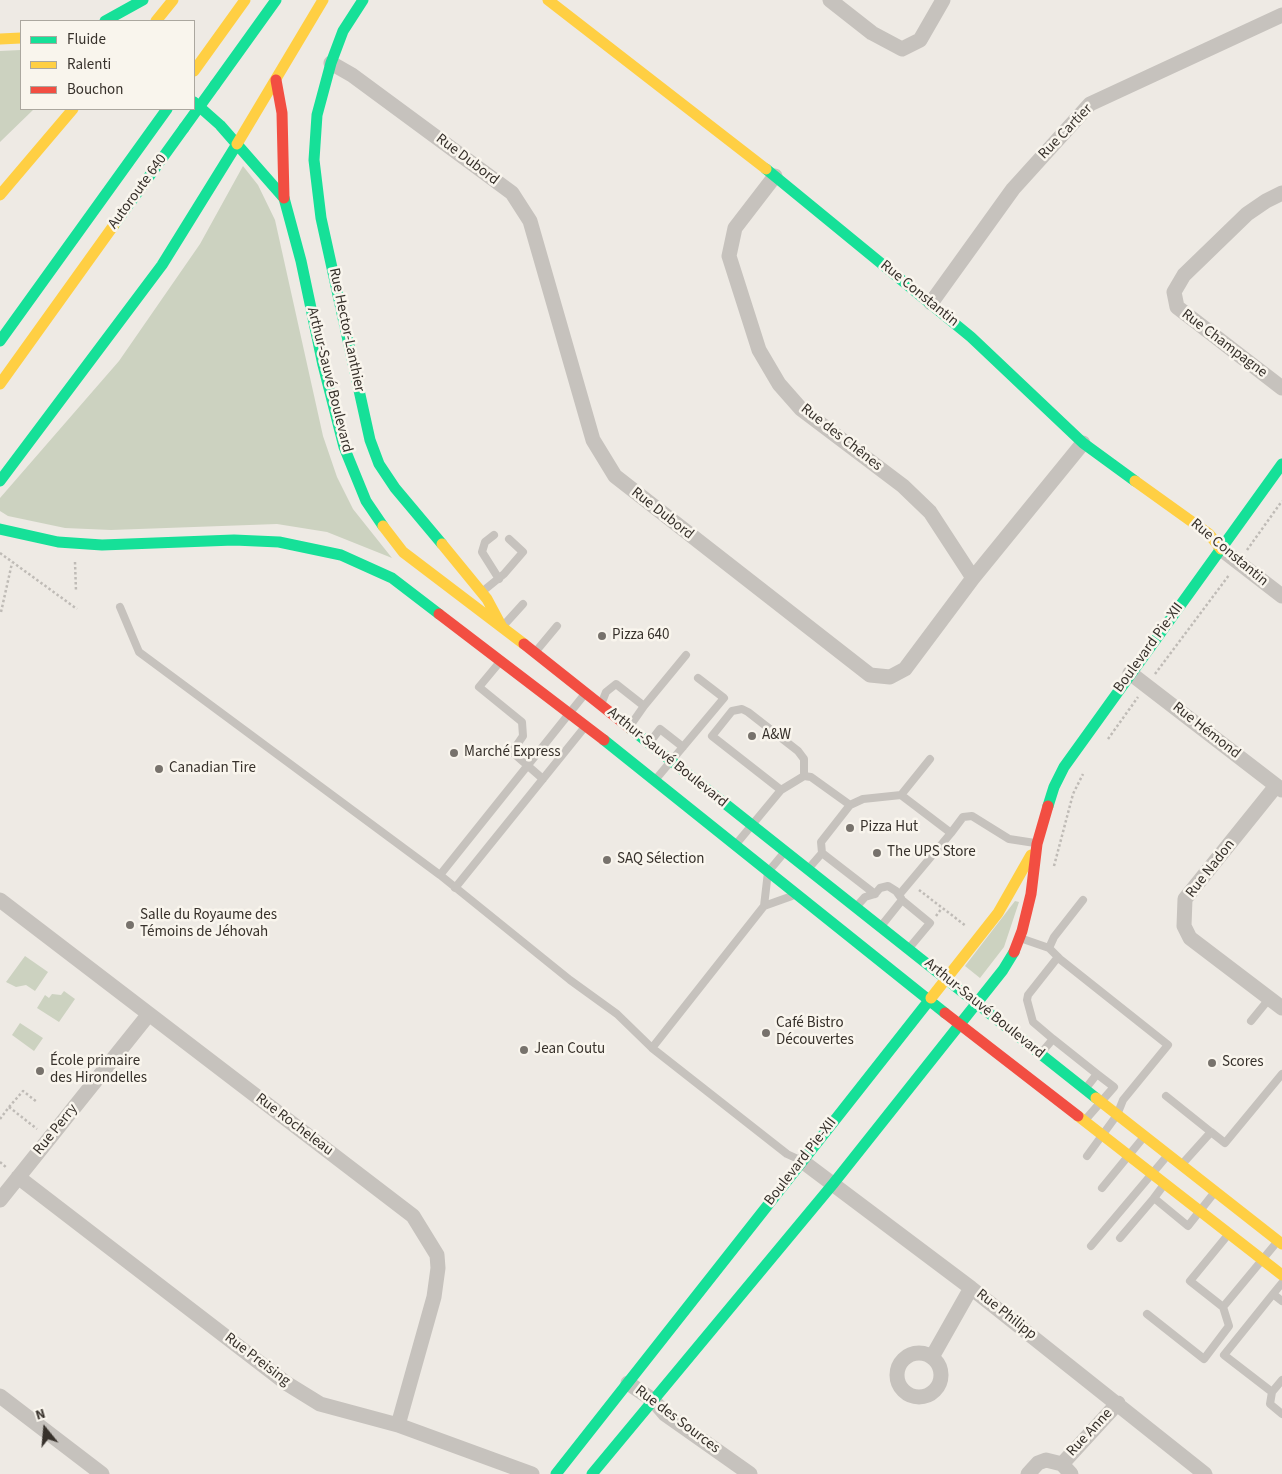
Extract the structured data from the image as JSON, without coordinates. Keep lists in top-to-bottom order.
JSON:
{
  "streets": {
    "main road": [
      "Autoroute 640",
      "Rue Constantin",
      "Rue Hector-Lanthier",
      "Arthur-Sauvé Boulevard",
      "Boulevard Pie-XII"
    ],
    "street": [
      "Rue Cartier",
      "Rue Dubord",
      "Rue Champagne",
      "Rue des Chênes",
      "Rue Hémond",
      "Rue Nadon",
      "Rue Rocheleau",
      "Rue Perry",
      "Rue Philipp",
      "Rue Preising",
      "Rue des Sources",
      "Rue Anne"
    ]
  },
  "crossings": [
    ["Rue Cartier", "Rue Constantin"],
    ["Rue Dubord", "Rue Constantin"],
    ["Rue Dubord", "Rue Hector-Lanthier"],
    ["Rue Dubord", "Rue des Chênes"],
    ["Rue Constantin", "Rue des Chênes"],
    ["Rue Constantin", "Boulevard Pie-XII"],
    ["Rue Hector-Lanthier", "Arthur-Sauvé Boulevard"],
    ["Arthur-Sauvé Boulevard", "Boulevard Pie-XII"],
    ["Boulevard Pie-XII", "Rue Hémond"],
    ["Boulevard Pie-XII", "Rue Philipp"],
    ["Boulevard Pie-XII", "Rue des Sources"],
    ["Rue Hémond", "Rue Nadon"],
    ["Rue Rocheleau", "Rue Perry"],
    ["Rue Rocheleau", "Rue Preising"],
    ["Rue Perry", "Rue Preising"],
    ["Rue Philipp", "Rue Anne"]
  ],
  "places": [
    "Pizza 640",
    "A&W",
    "Marché Express",
    "Canadian Tire",
    "Pizza Hut",
    "The UPS Store",
    "SAQ Sélection",
    "Salle du Royaume des Témoins de Jéhovah",
    "Café Bistro Découvertes",
    "Jean Coutu",
    "Scores",
    "École primaire des Hirondelles"
  ],
  "legend": ["Fluide", "Ralenti", "Bouchon"],
  "north": "top"
}
